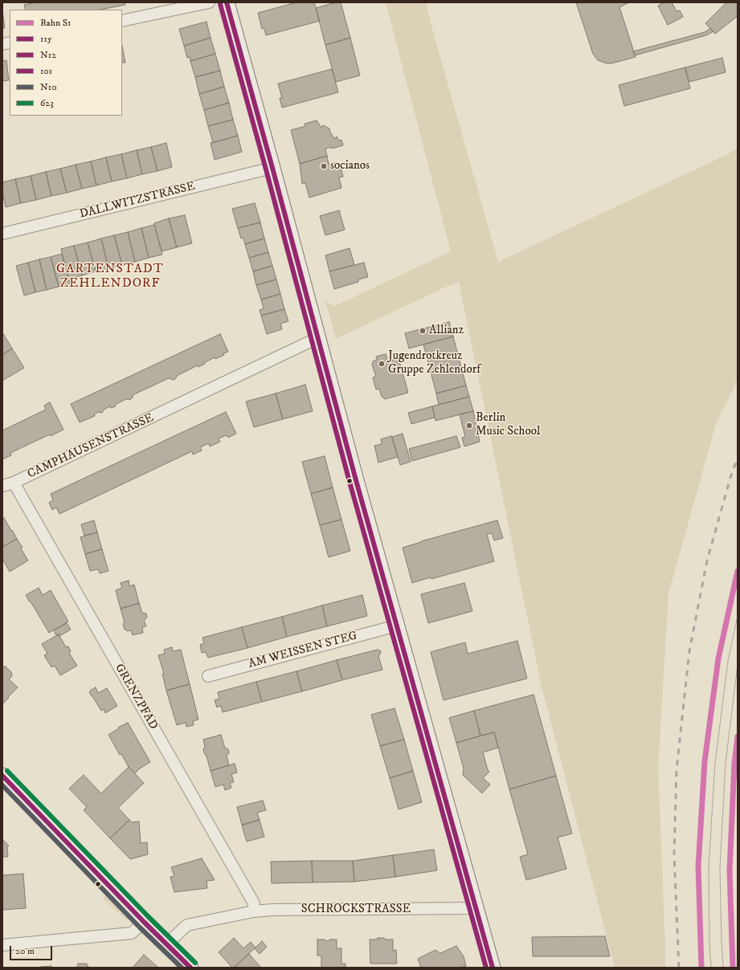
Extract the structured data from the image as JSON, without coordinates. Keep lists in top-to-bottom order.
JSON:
{
  "streets": {
    "street": [
      "DALLWITZSTRASSE",
      "CAMPHAUSENSTRASSE",
      "AM WEISSEN STEG",
      "GRENZPFAD",
      "SCHROCKSTRASSE"
    ]
  },
  "crossings": [
    ["CAMPHAUSENSTRASSE", "GRENZPFAD"],
    ["GRENZPFAD", "SCHROCKSTRASSE"]
  ],
  "districts": ["GARTENSTADT ZEHLENDORF"],
  "places": [
    "socianos",
    "Allianz",
    "Jugendrotkreuz Gruppe Zehlendorf",
    "Berlin Music School"
  ],
  "lines": [
    "transit line 115",
    "transit line N12",
    "rail line S1",
    "transit line 623",
    "transit line 101",
    "transit line N10"
  ],
  "legend": [
    "Bahn S1",
    "115",
    "N12",
    "101",
    "N10",
    "623"
  ],
  "scale_bar": "20 m"
}
